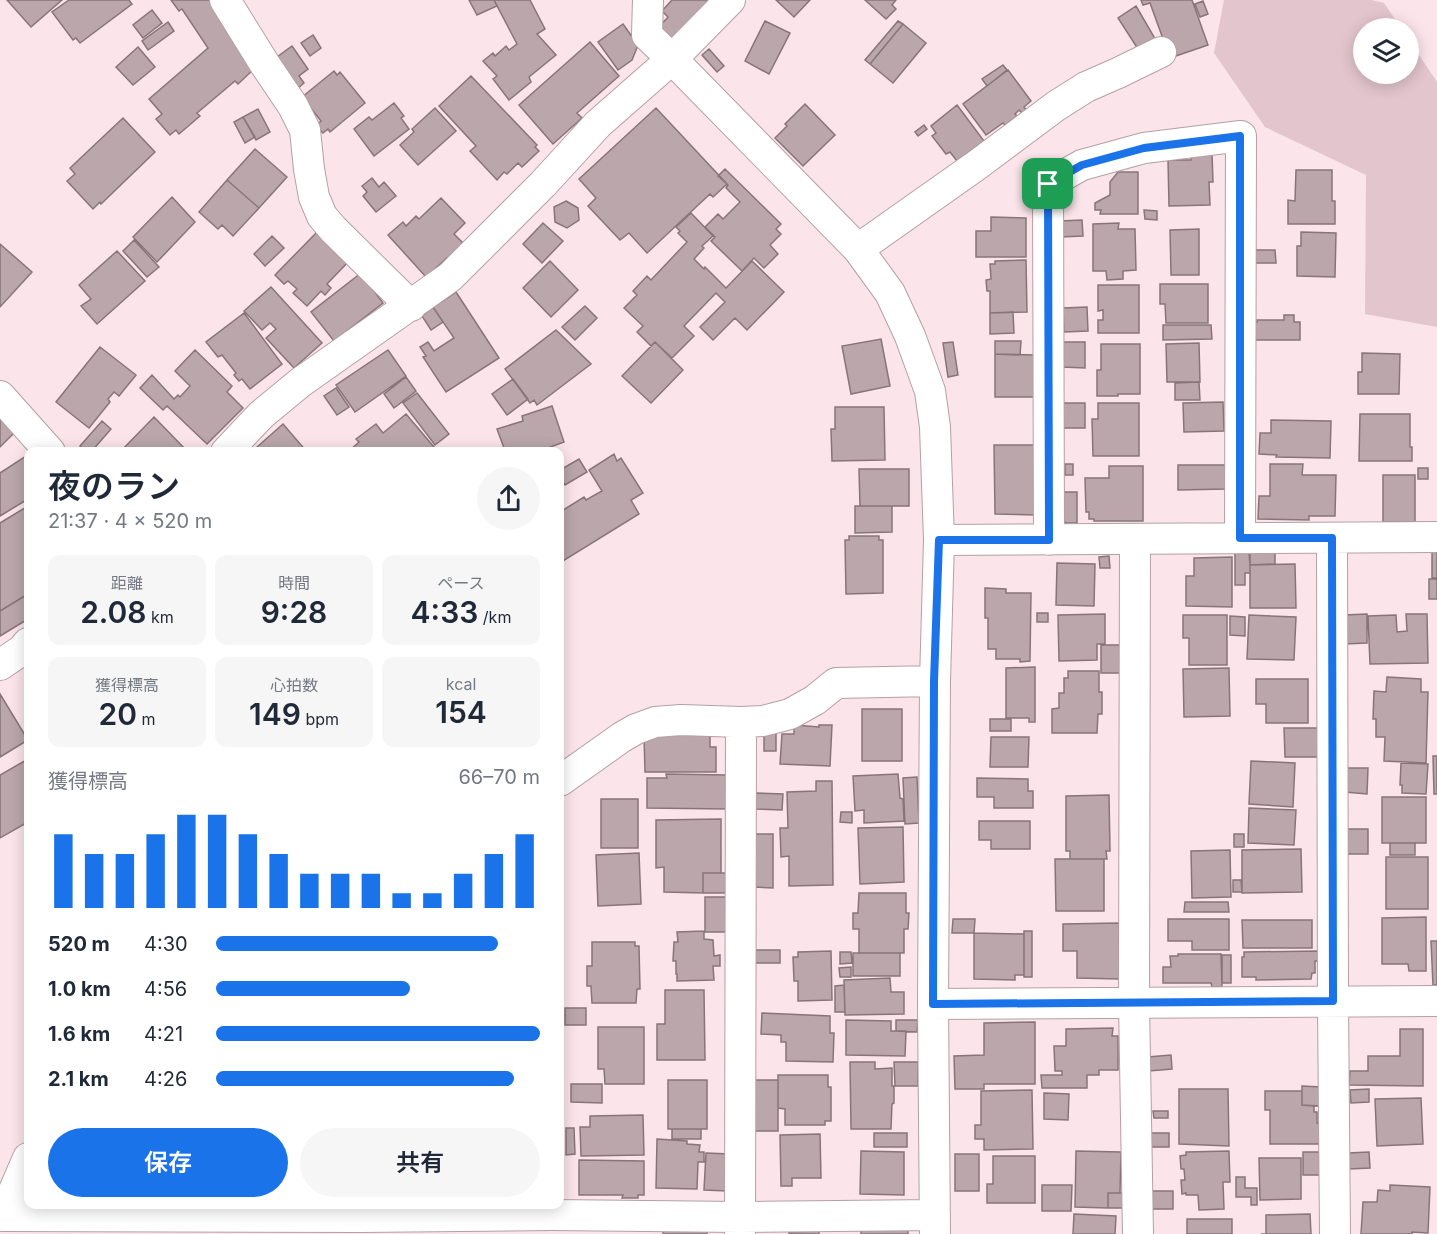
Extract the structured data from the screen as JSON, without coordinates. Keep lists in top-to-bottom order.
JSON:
{
  "page": {
    "heading": ["夜のラン", "21:37 · 4 × 520 m"],
    "stats": [
      ["距離", "2.08 km"],
      ["時間", "9:28"],
      ["ペース", "4:33 /km"],
      ["獲得標高", "20 m"],
      ["心拍数", "149 bpm"],
      ["kcal", "154"]
    ],
    "chart": ["獲得標高", "66–70 m"],
    "list": [
      {
        "name": "520 m",
        "note": "4:30"
      },
      {
        "name": "1.0 km",
        "note": "4:56"
      },
      {
        "name": "1.6 km",
        "note": "4:21"
      },
      {
        "name": "2.1 km",
        "note": "4:26"
      }
    ],
    "buttons": ["保存", "共有"]
  }
}
